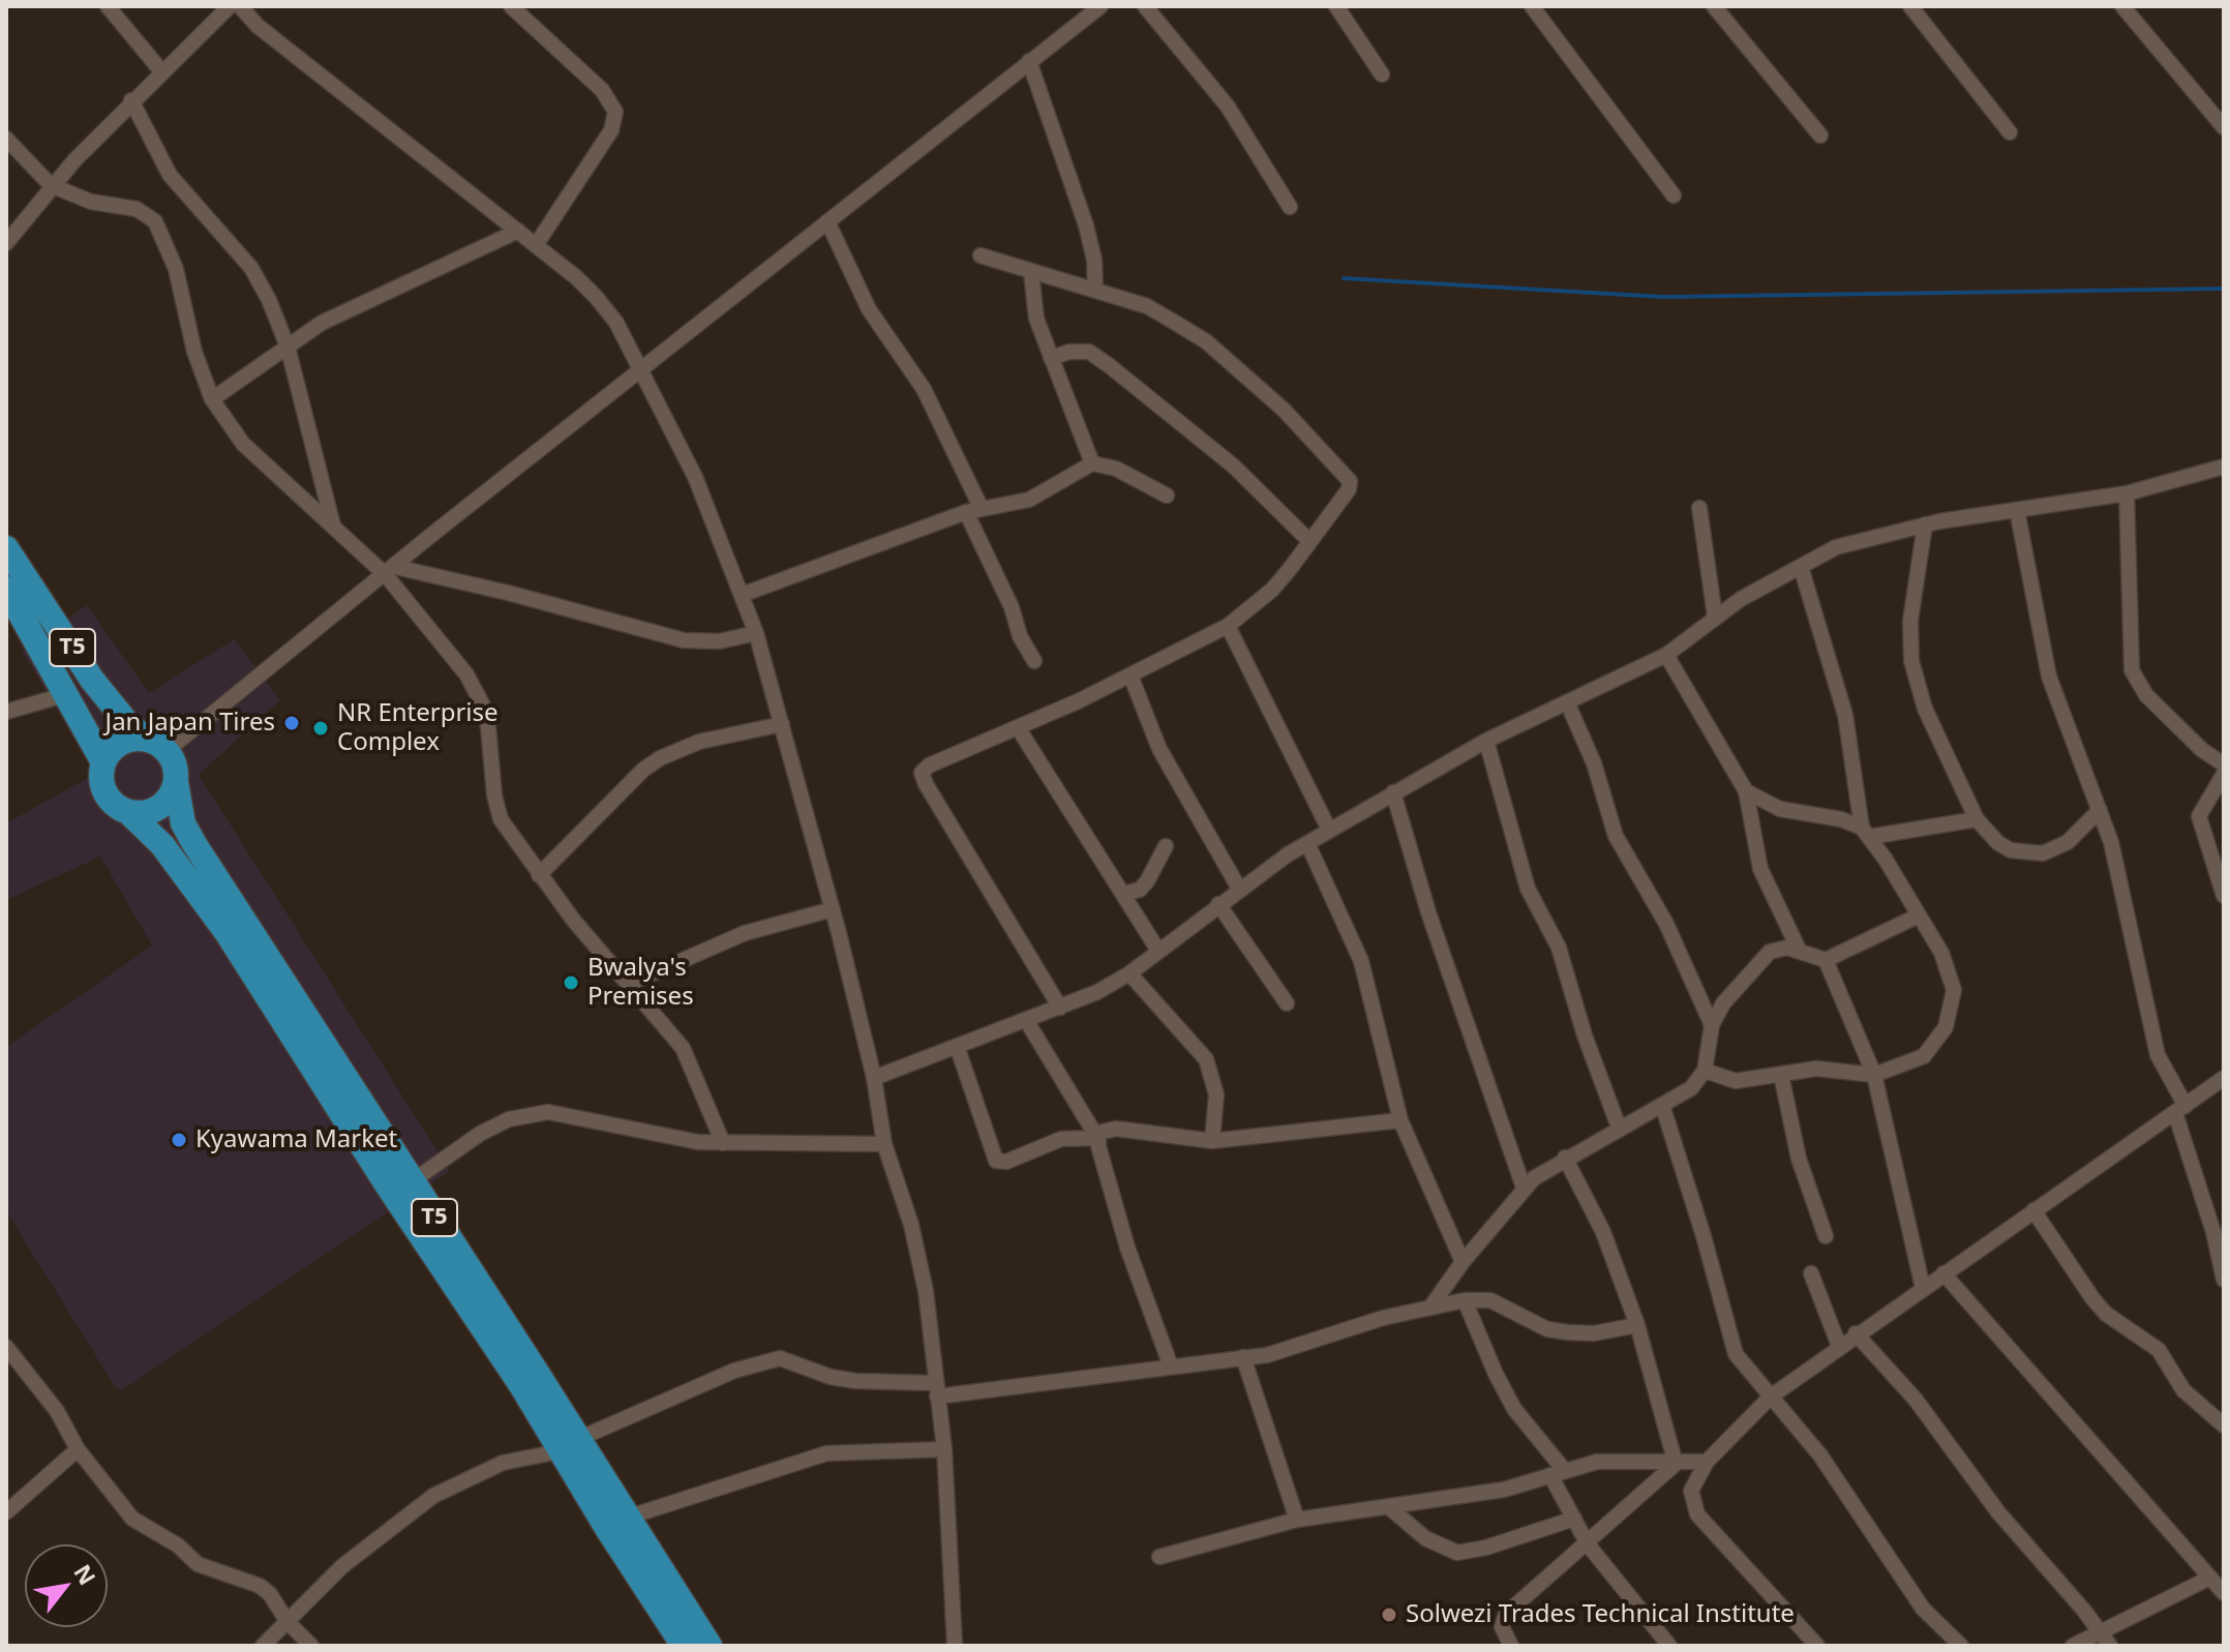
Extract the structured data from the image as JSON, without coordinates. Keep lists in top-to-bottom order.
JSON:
{
  "streets": {
    "highway": ["T5"]
  },
  "places": [
    "Jan Japan Tires",
    "NR Enterprise Complex",
    "Bwalya's Premises",
    "Kyawama Market",
    "Solwezi Trades Technical Institute"
  ],
  "north": "top right"
}
